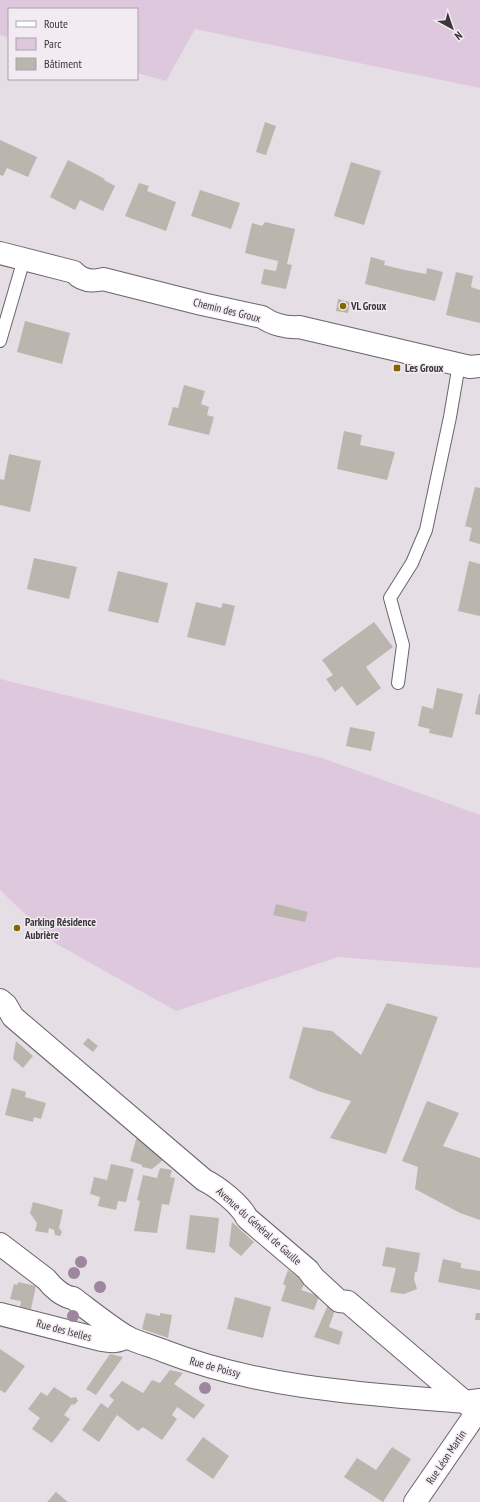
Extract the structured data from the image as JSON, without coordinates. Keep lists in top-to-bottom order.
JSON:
{
  "streets": {
    "street": [
      "Chemin des Groux",
      "Avenue du Général de Gaulle",
      "Rue des Iselles",
      "Rue de Poissy",
      "Rue Léon Martin"
    ]
  },
  "crossings": [
    ["Avenue du Général de Gaulle", "Rue de Poissy"],
    ["Avenue du Général de Gaulle", "Rue Léon Martin"],
    ["Rue des Iselles", "Rue de Poissy"],
    ["Rue de Poissy", "Rue Léon Martin"]
  ],
  "places": {
    "other": ["VL Groux", "Parking Résidence Aubrière"],
    "transit": ["Les Groux"]
  },
  "legend": ["Route", "Parc", "Bâtiment"],
  "north": "bottom right"
}
